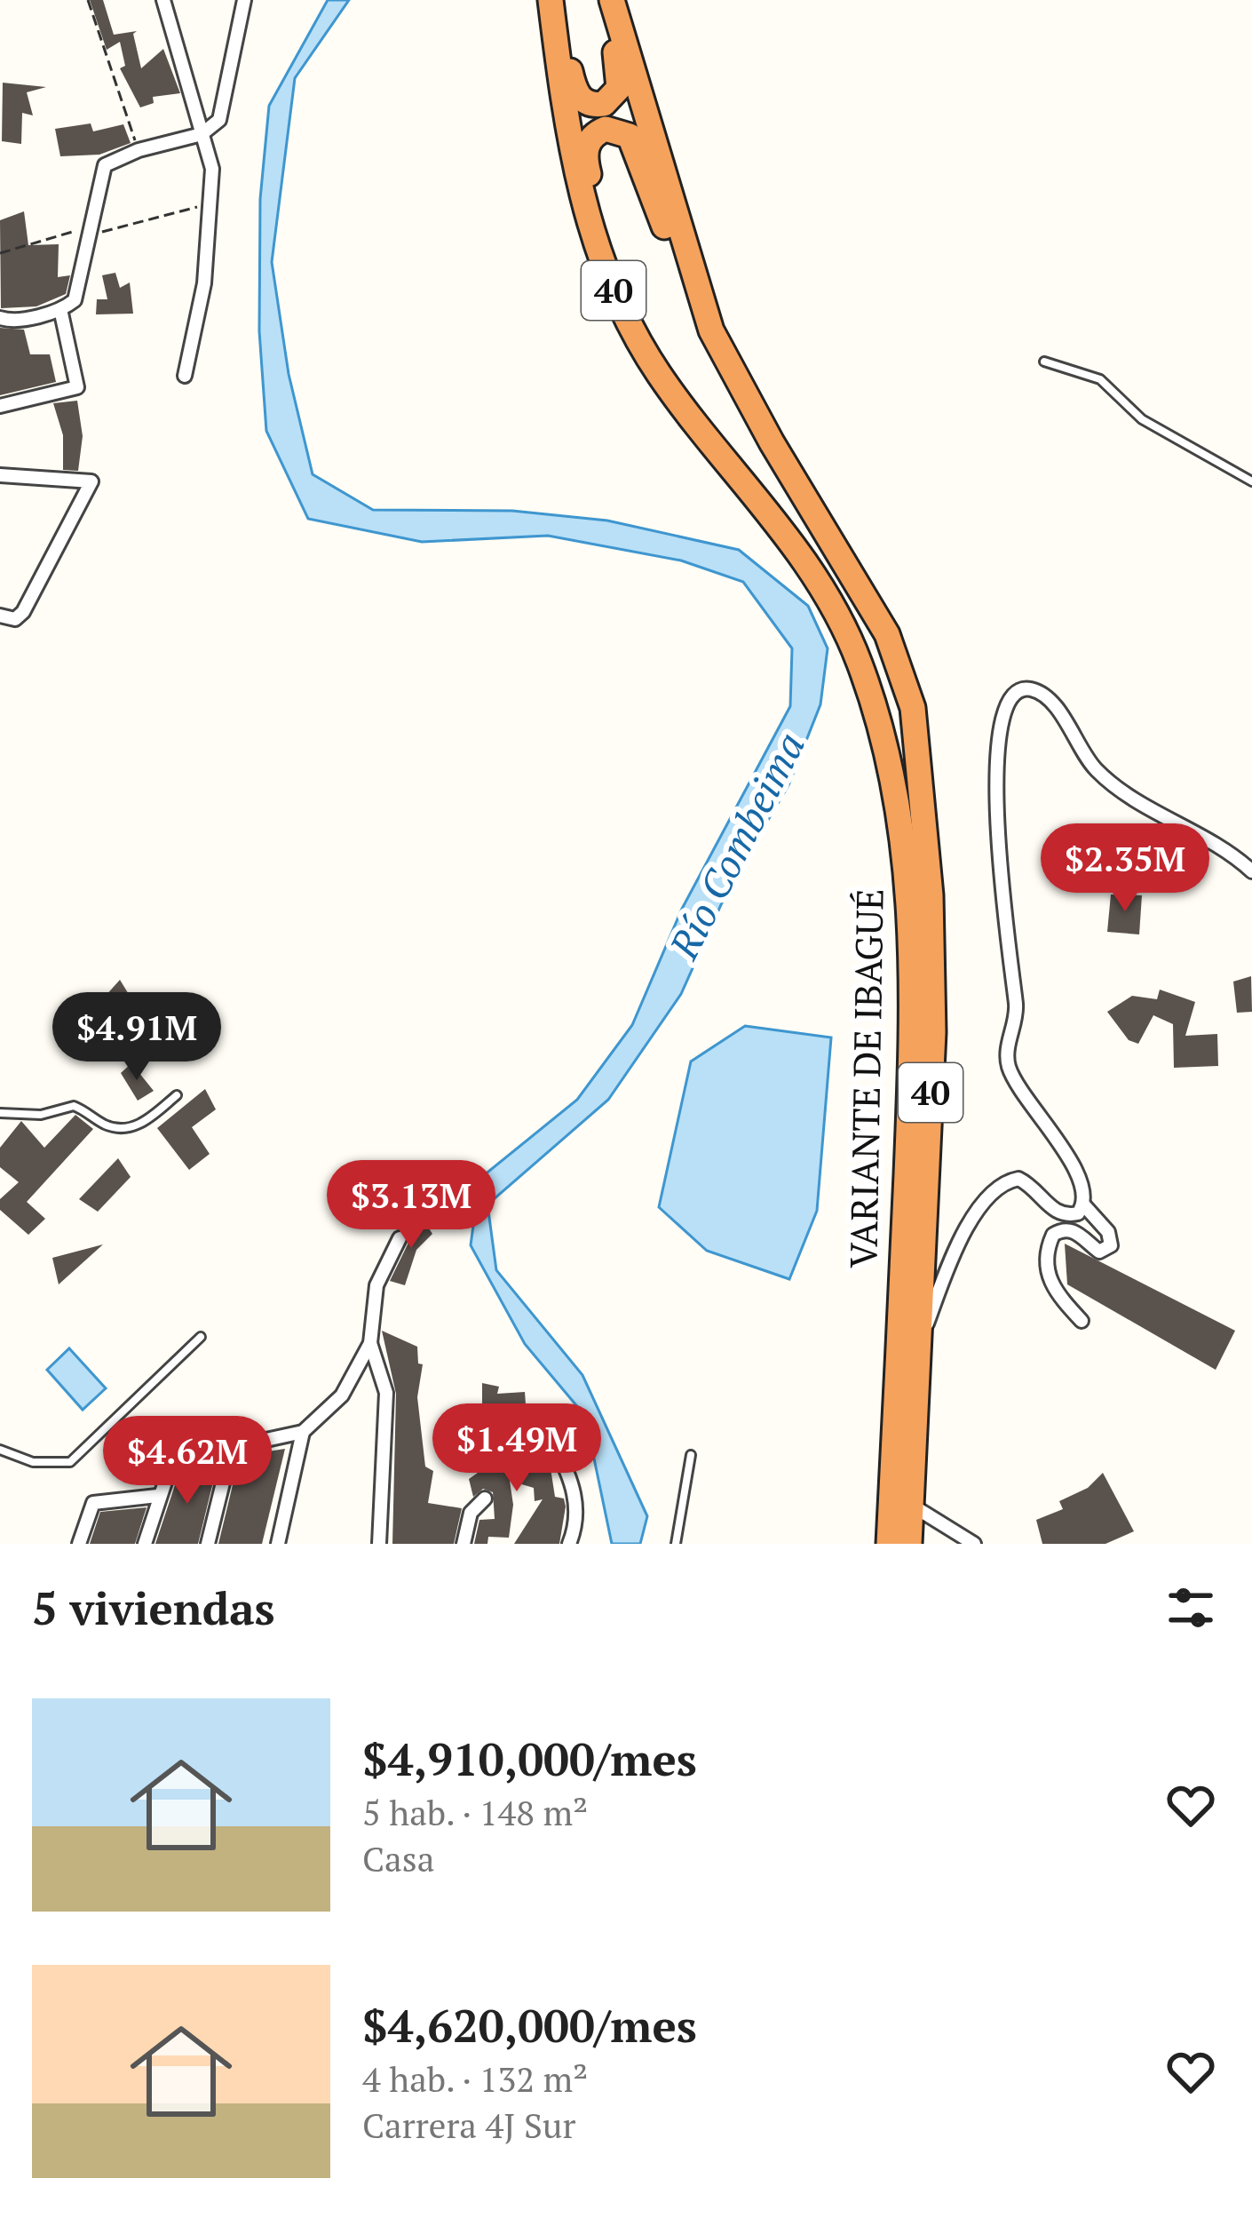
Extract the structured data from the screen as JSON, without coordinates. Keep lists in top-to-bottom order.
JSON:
{
  "streets": {
    "highway": ["40", "VARIANTE DE IBAGUÉ"]
  },
  "water": ["Río Combeima"],
  "page": {
    "price": [
      "$2.35M",
      "$4.91M",
      "$3.13M",
      "$1.49M",
      "$4.62M"
    ],
    "heading": "5 viviendas",
    "list": [
      {
        "name": "$4,910,000/mes",
        "note": "5 hab. · 148 m² · Casa"
      },
      {
        "name": "$4,620,000/mes",
        "note": "4 hab. · 132 m² · Carrera 4J Sur"
      }
    ]
  }
}
